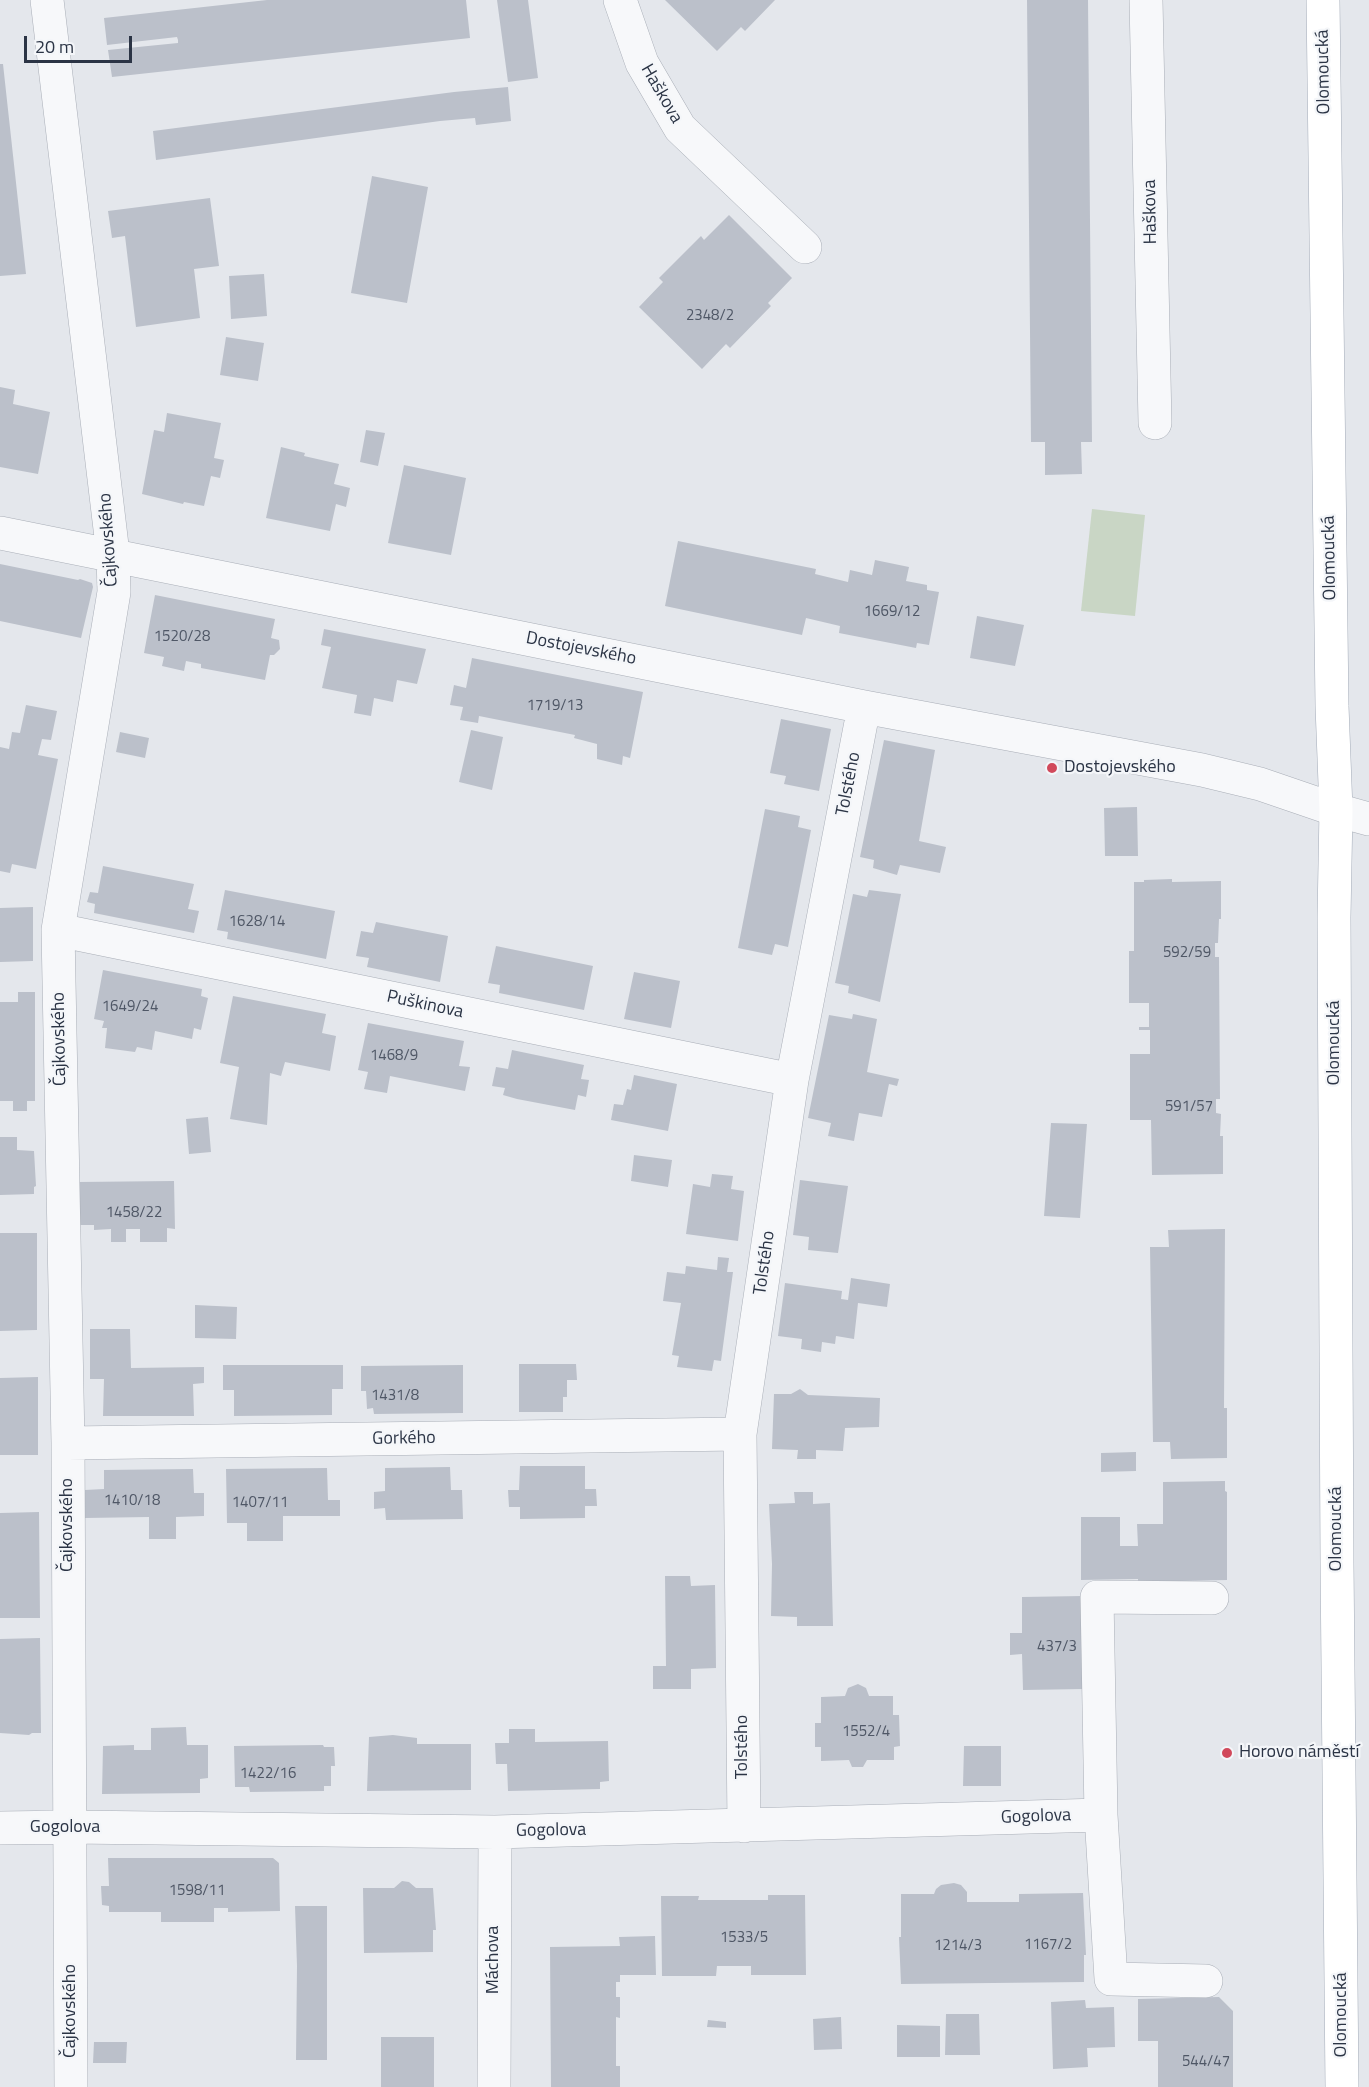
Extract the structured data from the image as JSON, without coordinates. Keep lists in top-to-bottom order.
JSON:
{
  "streets": {
    "main road": ["Olomoucká"],
    "street": [
      "Haškova",
      "Čajkovského",
      "Dostojevského",
      "Tolstého",
      "Puškinova",
      "Gorkého",
      "Gogolova",
      "Máchova"
    ]
  },
  "crossings": [
    ["Olomoucká", "Dostojevského"],
    ["Čajkovského", "Dostojevského"],
    ["Čajkovského", "Puškinova"],
    ["Čajkovského", "Gorkého"],
    ["Čajkovského", "Gogolova"],
    ["Dostojevského", "Tolstého"],
    ["Tolstého", "Puškinova"],
    ["Tolstého", "Gorkého"],
    ["Tolstého", "Gogolova"],
    ["Gogolova", "Máchova"]
  ],
  "places": ["Dostojevského", "Horovo náměstí"],
  "house_numbers": [
    "2348/2",
    "1669/12",
    "1520/28",
    "1719/13",
    "1628/14",
    "592/59",
    "1649/24",
    "1468/9",
    "591/57",
    "1458/22",
    "1431/8",
    "1410/18",
    "1407/11",
    "437/3",
    "1552/4",
    "1422/16",
    "1598/11",
    "1533/5",
    "1167/2",
    "1214/3",
    "544/47"
  ],
  "scale_bar": "20 m"
}
